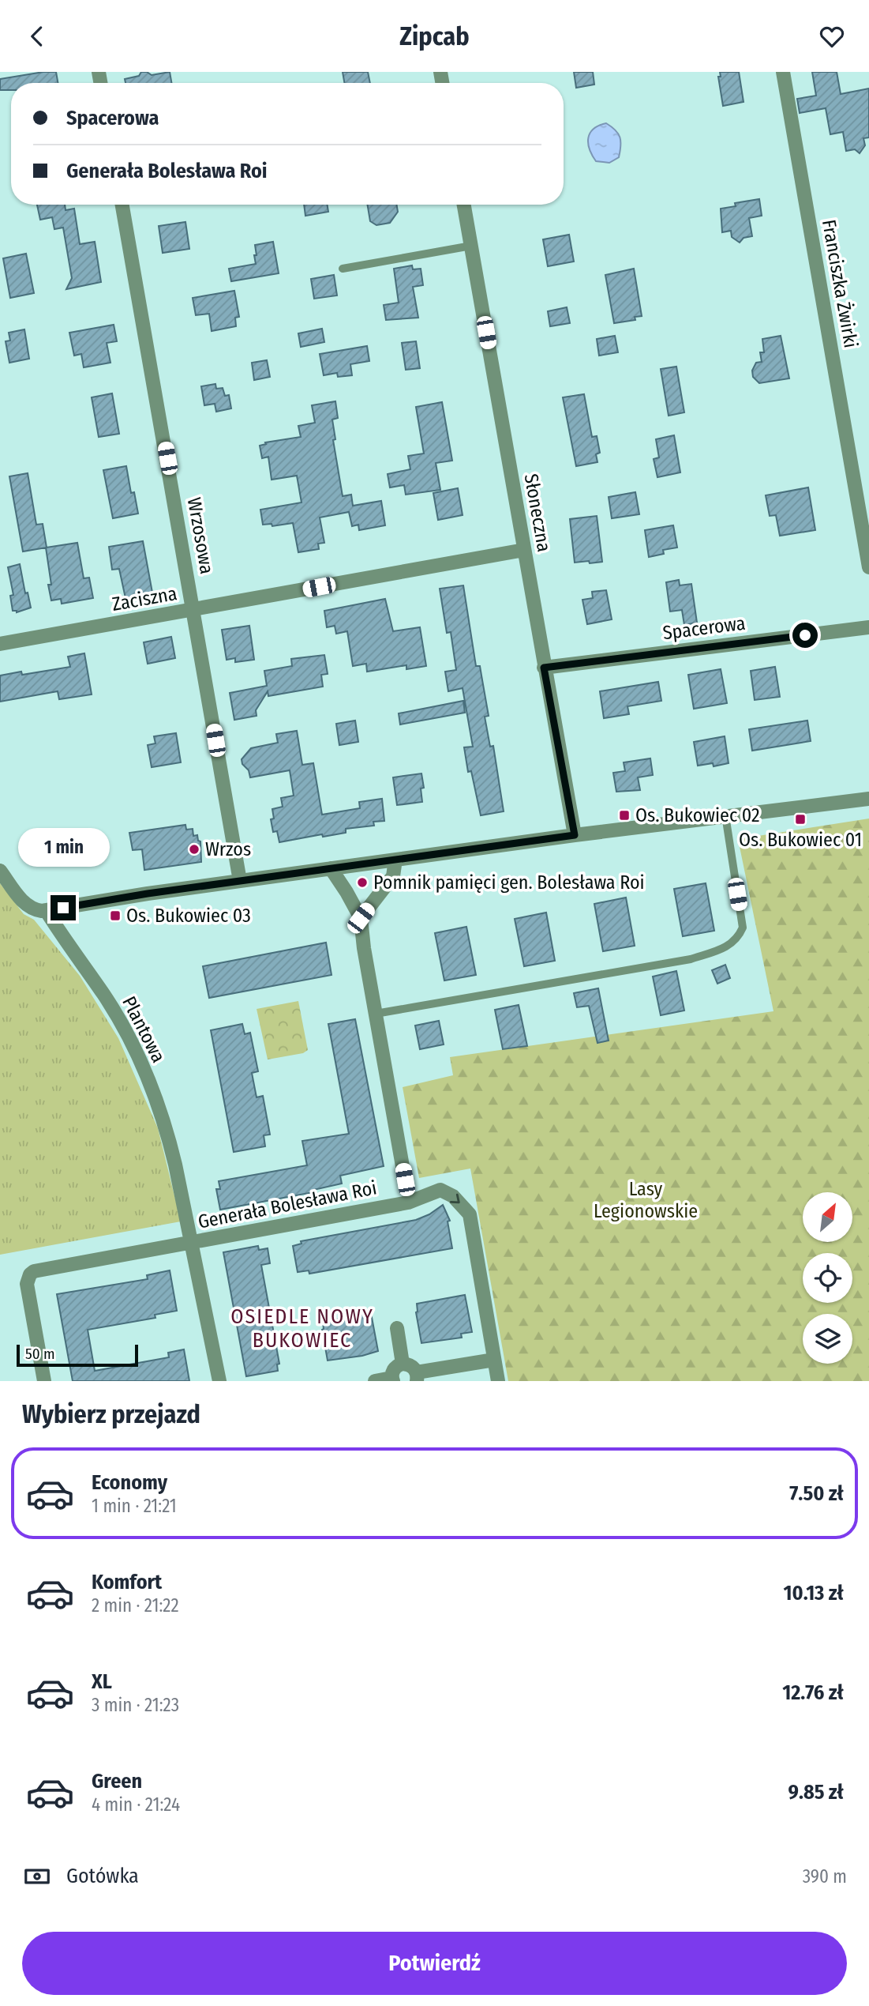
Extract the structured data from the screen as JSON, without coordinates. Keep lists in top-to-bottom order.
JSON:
{
  "streets": {
    "street": [
      "Franciszka Żwirki",
      "Słoneczna",
      "Wrzosowa",
      "Zaciszna",
      "Spacerowa",
      "Plantowa",
      "Generała Bolesława Roi"
    ]
  },
  "crossings": [
    ["Słoneczna", "Zaciszna"],
    ["Słoneczna", "Spacerowa"],
    ["Wrzosowa", "Zaciszna"],
    ["Plantowa", "Generała Bolesława Roi"]
  ],
  "districts": ["OSIEDLE NOWY BUKOWIEC"],
  "parks": ["Lasy Legionowskie"],
  "places": {
    "transit": ["Os. Bukowiec 02", "Os. Bukowiec 01", "Os. Bukowiec 03"],
    "other": ["Wrzos", "Pomnik pamięci gen. Bolesława Roi"]
  },
  "scale_bar": "50 m",
  "north": "top right",
  "page": {
    "header": "Zipcab",
    "banner": ["Spacerowa", "Generała Bolesława Roi"],
    "bubble": "1 min",
    "scale": "50 m",
    "heading": "Wybierz przejazd",
    "list": [
      {
        "name": "Economy",
        "note": "1 min · 21:21",
        "value": "7.50 zł"
      },
      {
        "name": "Komfort",
        "note": "2 min · 21:22",
        "value": "10.13 zł"
      },
      {
        "name": "XL",
        "note": "3 min · 21:23",
        "value": "12.76 zł"
      },
      {
        "name": "Green",
        "note": "4 min · 21:24",
        "value": "9.85 zł"
      }
    ],
    "pay": ["Gotówka", "390 m"],
    "buttons": "Potwierdź"
  }
}
